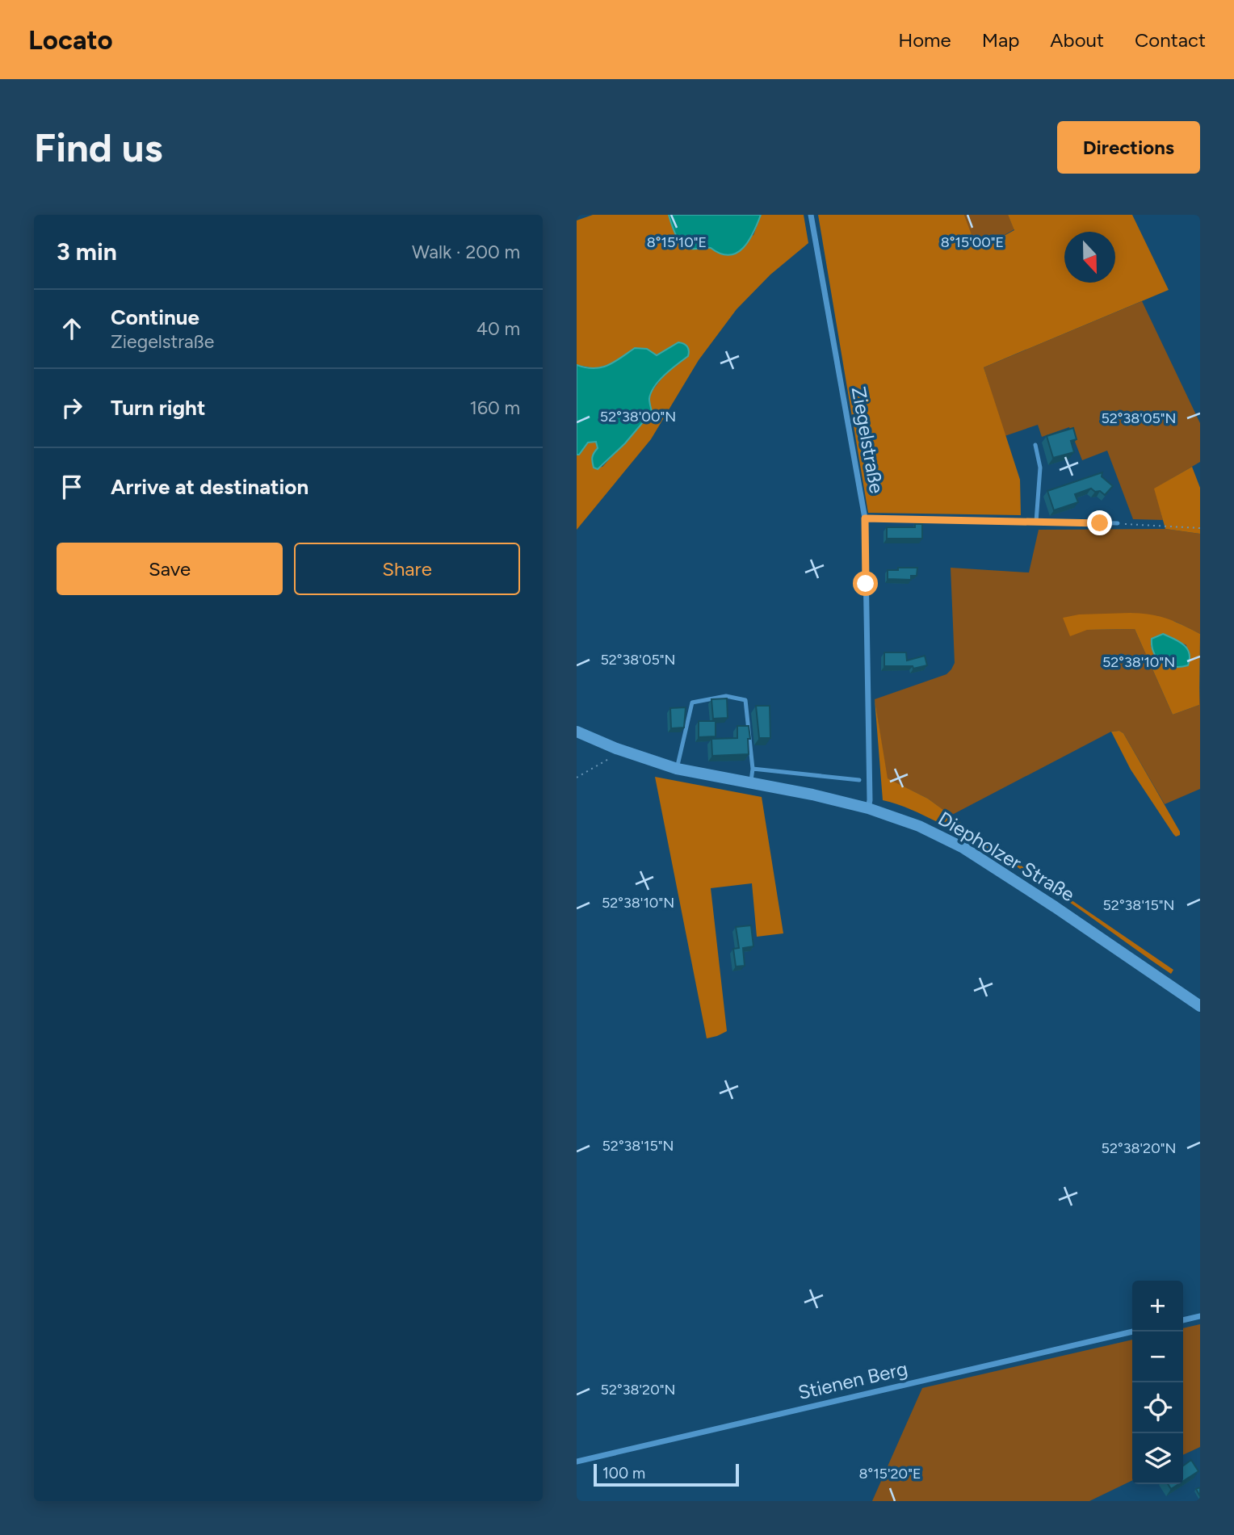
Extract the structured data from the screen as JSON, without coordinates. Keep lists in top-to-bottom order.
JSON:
{
  "streets": {
    "main road": ["Diepholzer Straße"],
    "street": ["Ziegelstraße", "Stienen Berg"]
  },
  "crossings": [
    ["Ziegelstraße", "Diepholzer Straße"]
  ],
  "scale_bar": "100 m",
  "north": "bottom",
  "page": {
    "header": "Locato",
    "nav": [
      "Home",
      "Map",
      "About",
      "Contact"
    ],
    "buttons": [
      "Directions",
      ["Save", "Share"]
    ],
    "title": "Find us",
    "heading": ["3 min", "Walk · 200 m"],
    "list": [
      ["Continue", "Ziegelstraße", "40 m"],
      ["Turn right", "160 m"],
      "Arrive at destination"
    ],
    "map_buttons": ["+", "−"],
    "scale": "100 m"
  },
  "coordinates": [
    "8°15'10\"E",
    "8°15'00\"E",
    "52°38'00\"N",
    "52°38'05\"N",
    "52°38'10\"N",
    "52°38'15\"N",
    "52°38'20\"N",
    "8°15'20\"E"
  ]
}
